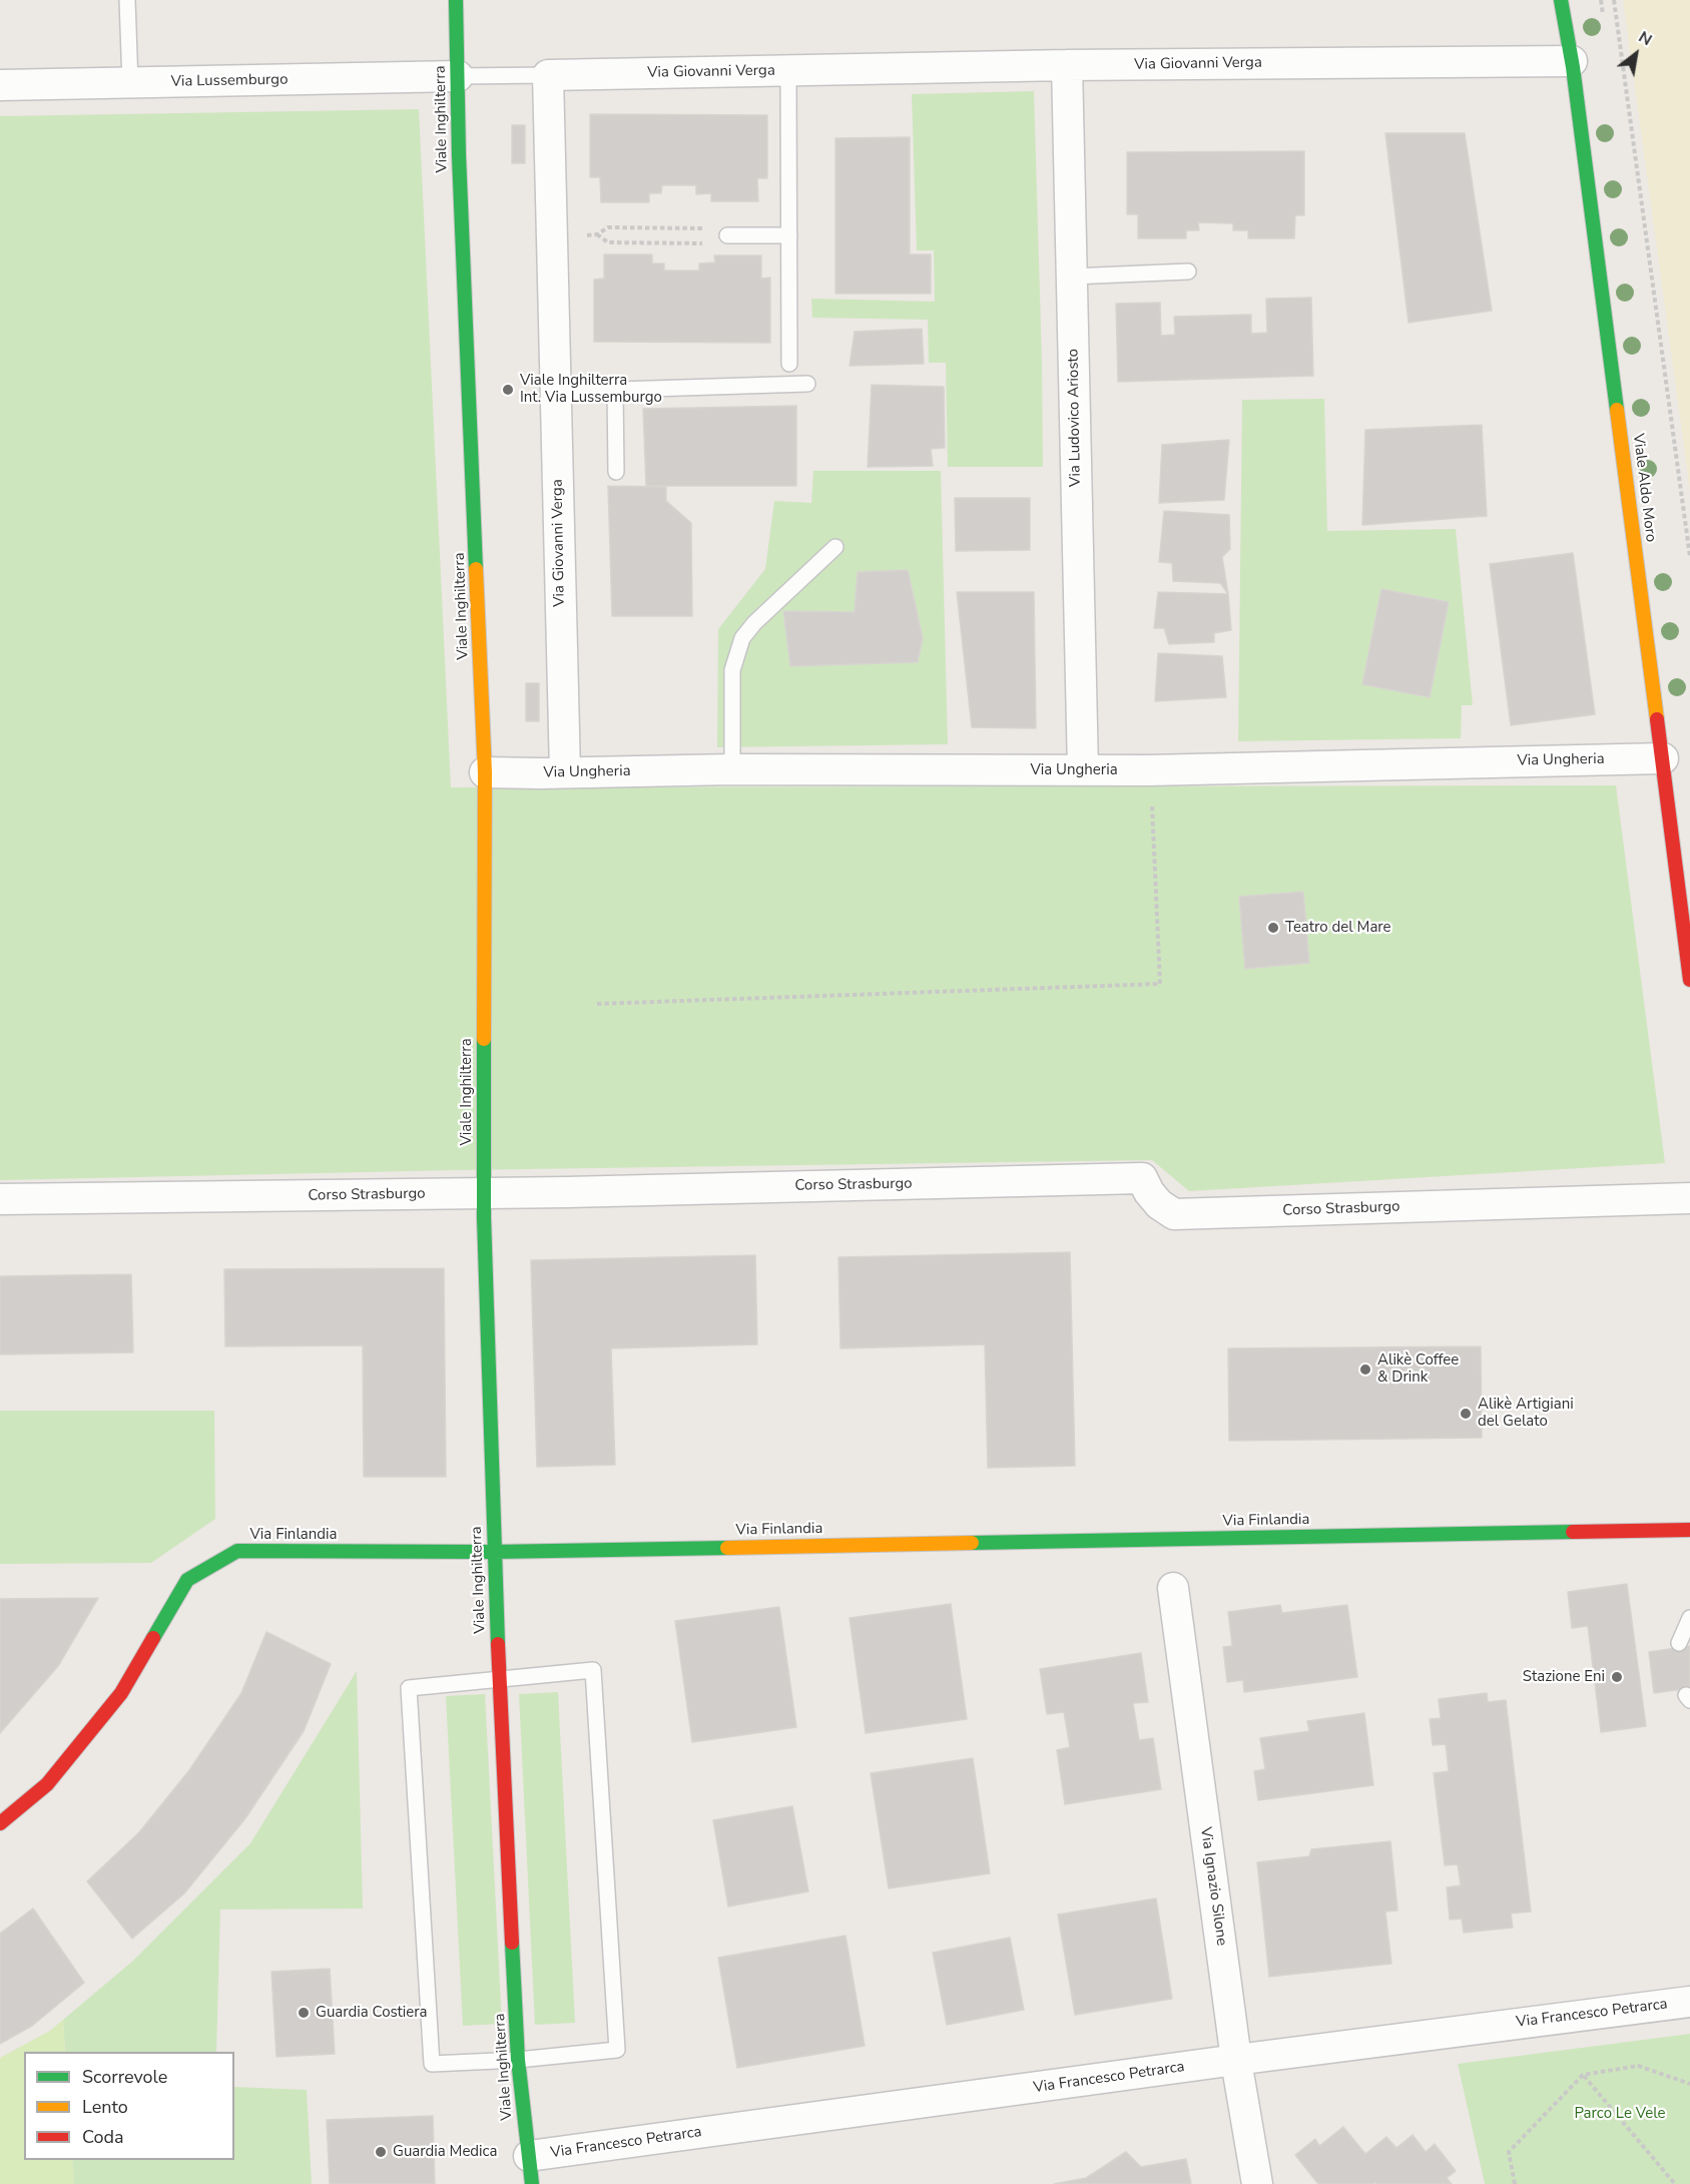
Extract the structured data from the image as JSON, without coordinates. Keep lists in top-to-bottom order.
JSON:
{
  "streets": {
    "street": [
      "Via Giovanni Verga",
      "Via Lussemburgo",
      "Viale Inghilterra",
      "Via Ludovico Ariosto",
      "Viale Aldo Moro",
      "Via Ungheria",
      "Corso Strasburgo",
      "Via Finlandia",
      "Via Ignazio Silone",
      "Via Francesco Petrarca"
    ]
  },
  "crossings": [
    ["Via Giovanni Verga", "Via Ludovico Ariosto"],
    ["Via Giovanni Verga", "Viale Aldo Moro"],
    ["Via Giovanni Verga", "Via Ungheria"],
    ["Via Lussemburgo", "Viale Inghilterra"],
    ["Viale Inghilterra", "Via Ungheria"],
    ["Viale Inghilterra", "Corso Strasburgo"],
    ["Viale Inghilterra", "Via Finlandia"],
    ["Viale Inghilterra", "Via Francesco Petrarca"],
    ["Via Ludovico Ariosto", "Via Ungheria"],
    ["Viale Aldo Moro", "Via Ungheria"],
    ["Via Ignazio Silone", "Via Francesco Petrarca"]
  ],
  "parks": ["Parco Le Vele"],
  "places": [
    "Viale Inghilterra Int. Via Lussemburgo",
    "Teatro del Mare",
    "Alikè Coffee & Drink",
    "Alikè Artigiani del Gelato",
    "Stazione Eni",
    "Guardia Costiera",
    "Guardia Medica"
  ],
  "legend": ["Scorrevole", "Lento", "Coda"],
  "north": "top right"
}
